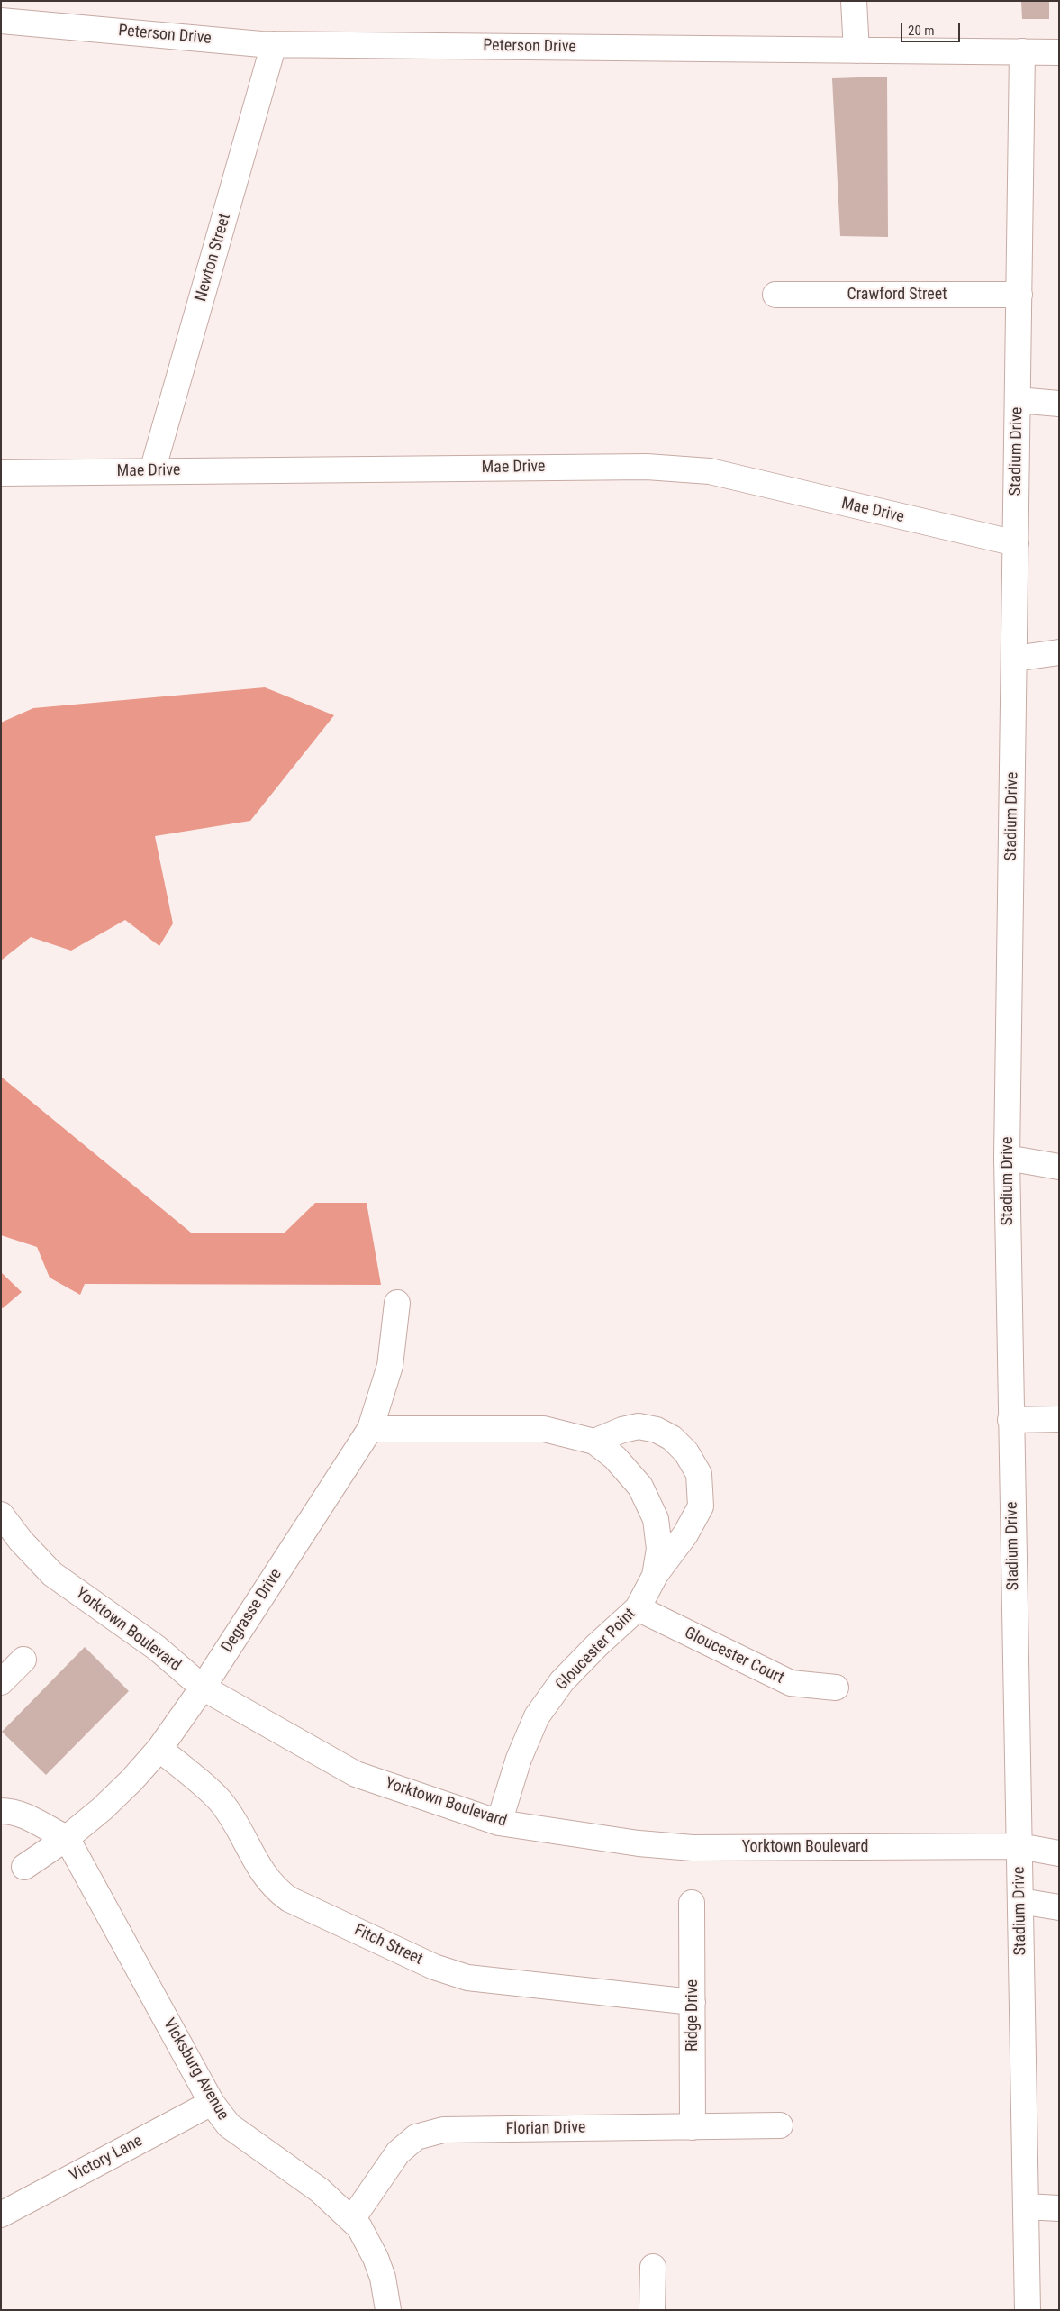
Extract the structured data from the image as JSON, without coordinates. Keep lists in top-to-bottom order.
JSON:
{
  "streets": {
    "street": [
      "Peterson Drive",
      "Newton Street",
      "Crawford Street",
      "Stadium Drive",
      "Mae Drive",
      "Degrasse Drive",
      "Yorktown Boulevard",
      "Gloucester Point",
      "Gloucester Court",
      "Fitch Street",
      "Ridge Drive",
      "Vicksburg Avenue",
      "Florian Drive",
      "Victory Lane"
    ]
  },
  "crossings": [
    ["Peterson Drive", "Newton Street"],
    ["Peterson Drive", "Stadium Drive"],
    ["Newton Street", "Mae Drive"],
    ["Crawford Street", "Stadium Drive"],
    ["Stadium Drive", "Mae Drive"],
    ["Stadium Drive", "Yorktown Boulevard"],
    ["Degrasse Drive", "Yorktown Boulevard"],
    ["Degrasse Drive", "Gloucester Point"],
    ["Degrasse Drive", "Fitch Street"],
    ["Degrasse Drive", "Vicksburg Avenue"],
    ["Yorktown Boulevard", "Gloucester Point"],
    ["Gloucester Point", "Gloucester Court"],
    ["Fitch Street", "Ridge Drive"],
    ["Ridge Drive", "Florian Drive"],
    ["Vicksburg Avenue", "Florian Drive"],
    ["Vicksburg Avenue", "Victory Lane"]
  ],
  "scale_bar": "20 m"
}
